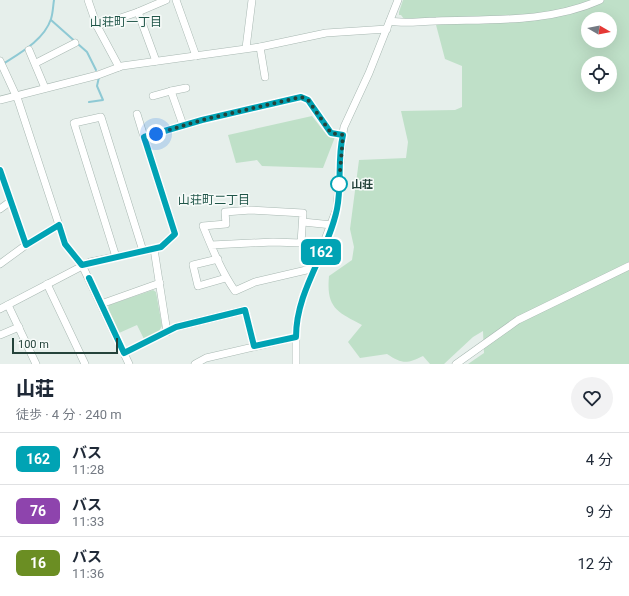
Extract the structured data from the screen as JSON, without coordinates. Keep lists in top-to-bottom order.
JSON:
{
  "districts": ["山荘町一丁目", "山荘町二丁目"],
  "places": ["山荘"],
  "lines": ["bus line 162"],
  "scale_bar": "100 m",
  "north": "right",
  "page": {
    "on_map": "162",
    "scale": "100 m",
    "heading": ["山荘", "徒歩 · 4 分 · 240 m"],
    "list": [
      {
        "mark": "162",
        "name": "バス",
        "note": "11:28",
        "value": "4 分"
      },
      {
        "mark": "76",
        "name": "バス",
        "note": "11:33",
        "value": "9 分"
      },
      {
        "mark": "16",
        "name": "バス",
        "note": "11:36",
        "value": "12 分"
      }
    ]
  }
}
